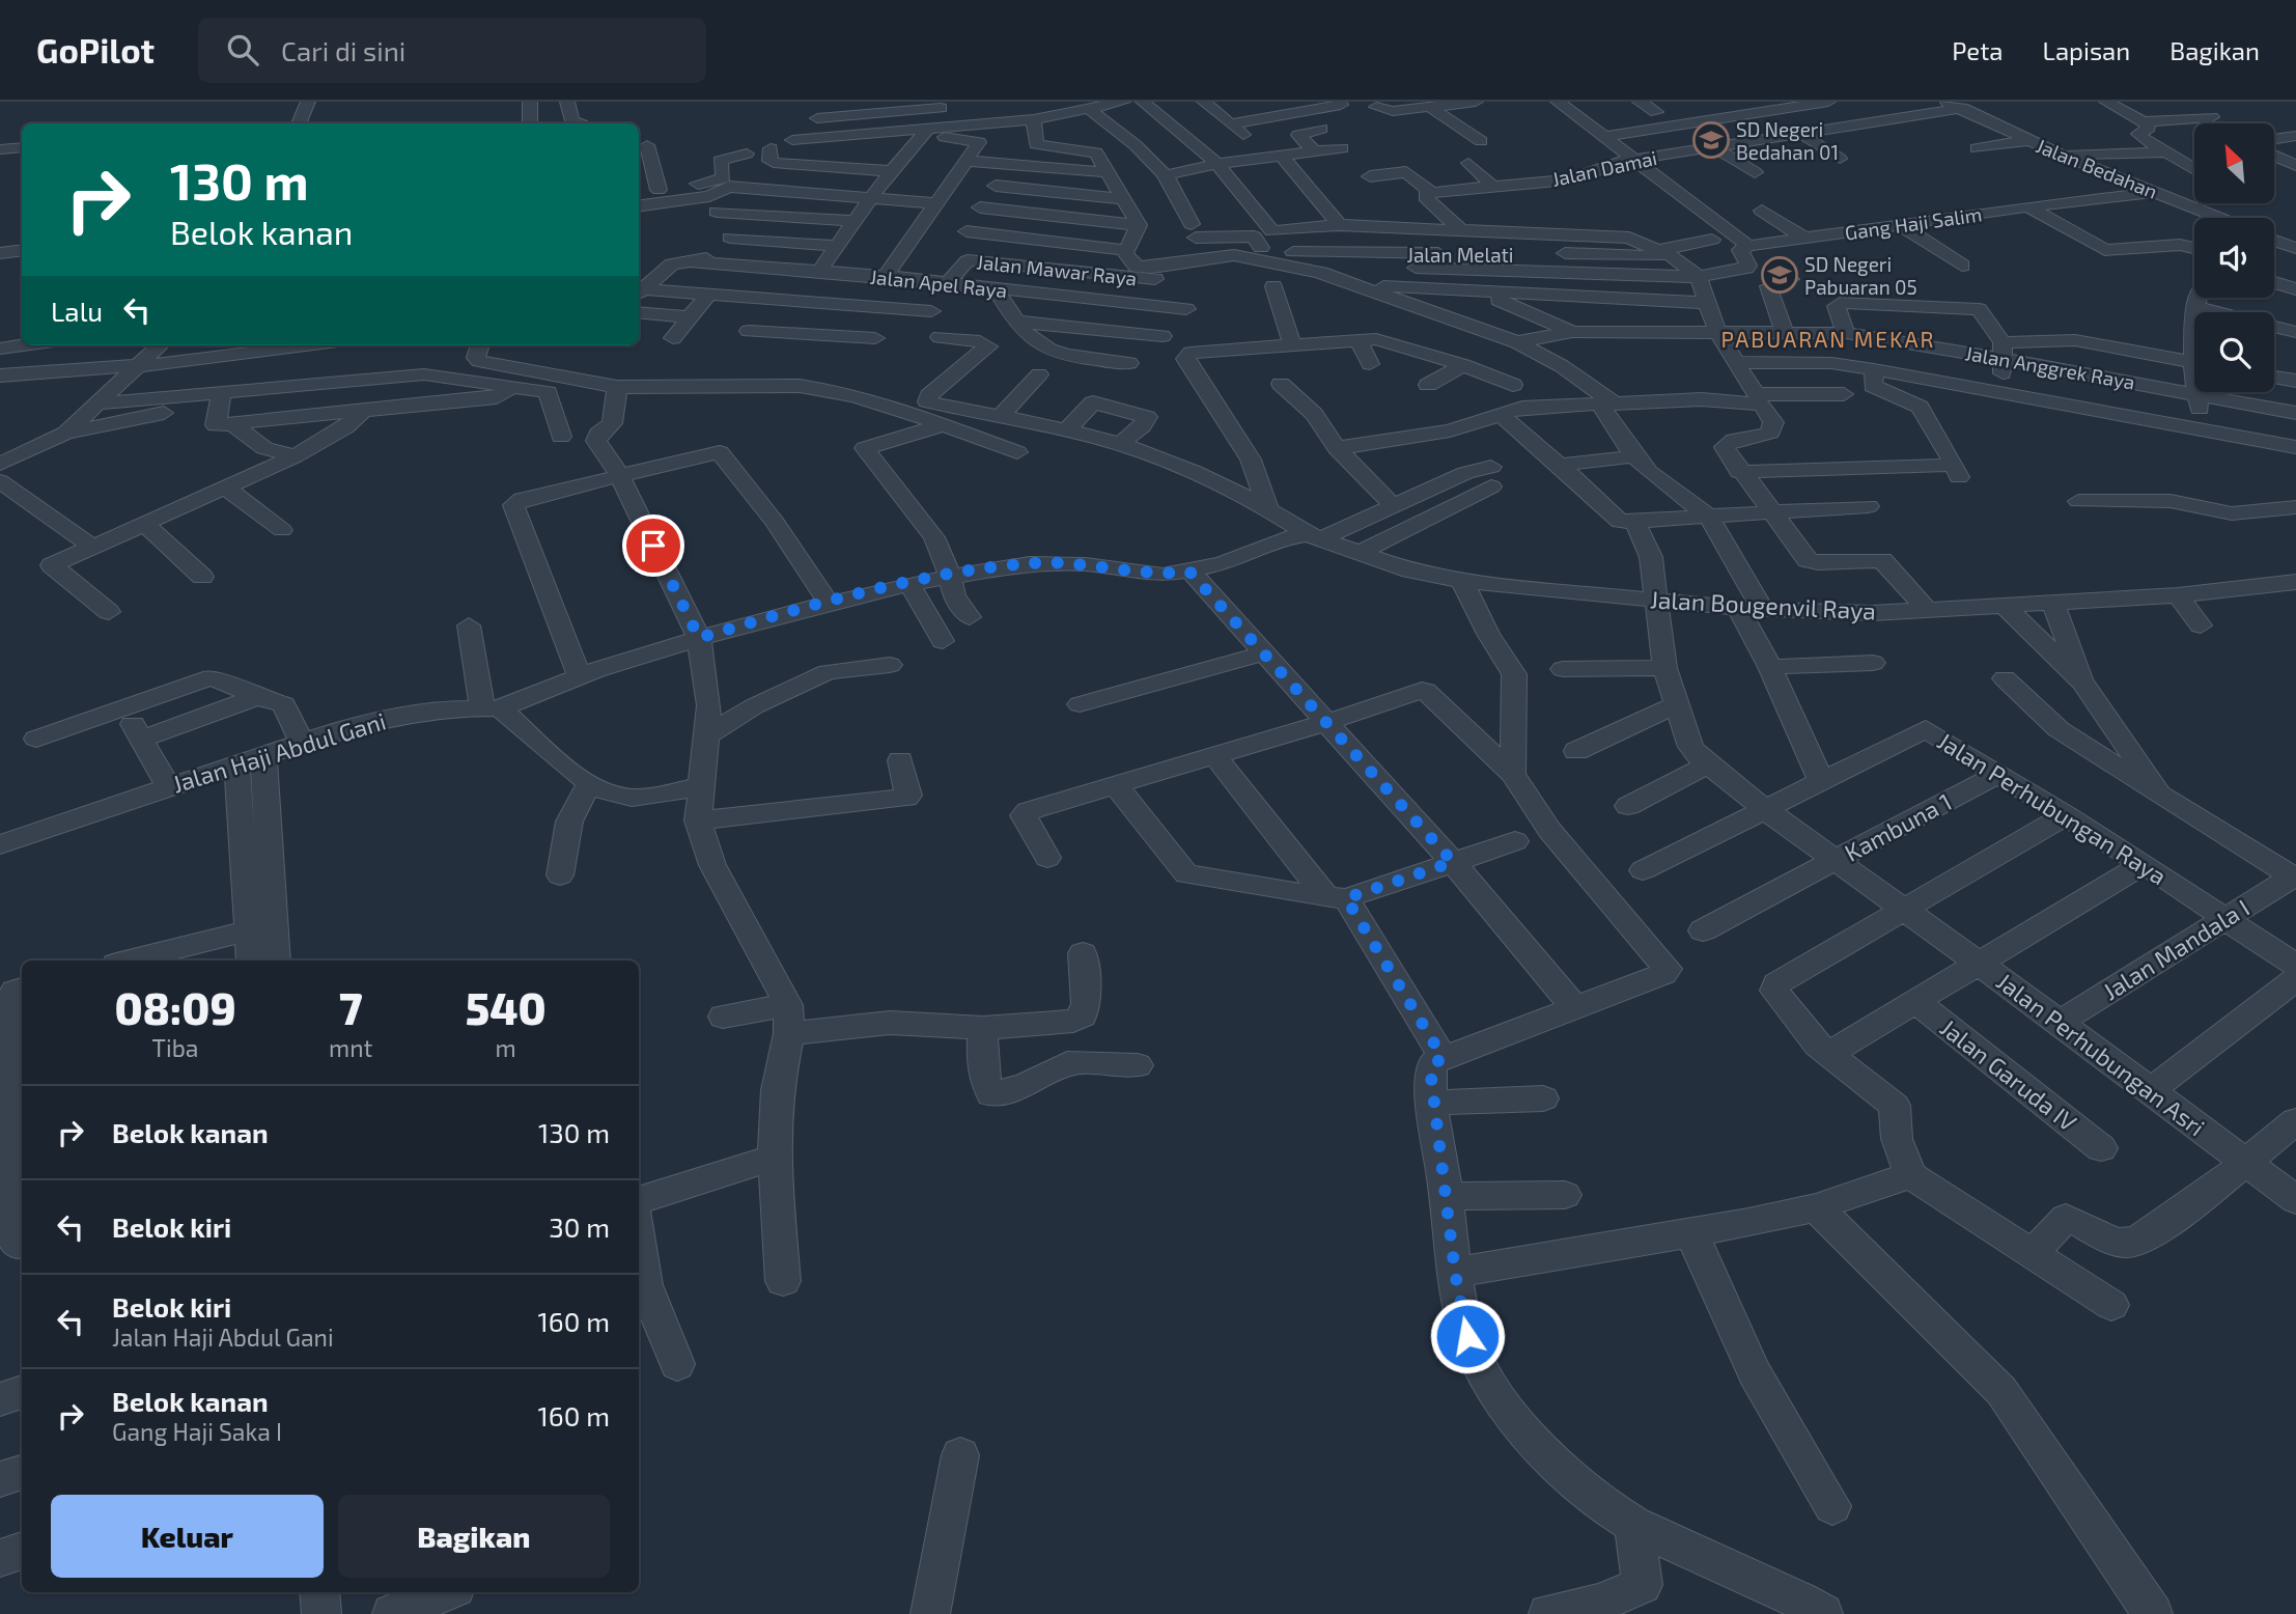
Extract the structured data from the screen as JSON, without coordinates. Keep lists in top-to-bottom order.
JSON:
{
  "streets": {
    "street": [
      "Jalan Damai",
      "Jalan Bedahan",
      "Gang Haji Salim",
      "Jalan Melati",
      "Jalan Mawar Raya",
      "Jalan Apel Raya",
      "Jalan Anggrek Raya",
      "Jalan Bougenvil Raya",
      "Jalan Haji Abdul Gani",
      "Jalan Perhubungan Raya",
      "Kambuna 1",
      "Jalan Mandala I",
      "Jalan Perhubungan Asri",
      "Jalan Garuda IV"
    ]
  },
  "crossings": [
    ["Jalan Damai", "Jalan Bedahan"],
    ["Jalan Bedahan", "Gang Haji Salim"],
    ["Jalan Melati", "Jalan Mawar Raya"],
    ["Jalan Mawar Raya", "Jalan Apel Raya"],
    ["Jalan Bougenvil Raya", "Jalan Haji Abdul Gani"],
    ["Jalan Bougenvil Raya", "Jalan Perhubungan Asri"],
    ["Jalan Perhubungan Raya", "Kambuna 1"],
    ["Jalan Perhubungan Raya", "Jalan Mandala I"],
    ["Jalan Perhubungan Raya", "Jalan Perhubungan Asri"],
    ["Kambuna 1", "Jalan Perhubungan Asri"],
    ["Jalan Mandala I", "Jalan Perhubungan Asri"]
  ],
  "districts": ["PABUARAN MEKAR"],
  "places": {
    "school or university": ["SD Negeri Bedahan 01", "SD Negeri Pabuaran 05"]
  },
  "north": "top left",
  "page": {
    "header": "GoPilot",
    "search": "Cari di sini",
    "nav": ["Peta", "Lapisan", "Bagikan"],
    "turn": ["130 m", "Belok kanan"],
    "then": "Lalu",
    "eta": [
      "08:09",
      "Tiba",
      "7",
      "mnt",
      "540",
      "m"
    ],
    "list": [
      {
        "name": "Belok kanan",
        "value": "130 m"
      },
      {
        "name": "Belok kiri",
        "value": "30 m"
      },
      {
        "name": "Belok kiri",
        "note": "Jalan Haji Abdul Gani",
        "value": "160 m"
      },
      {
        "name": "Belok kanan",
        "note": "Gang Haji Saka I",
        "value": "160 m"
      }
    ],
    "buttons": ["Keluar", "Bagikan"]
  }
}
